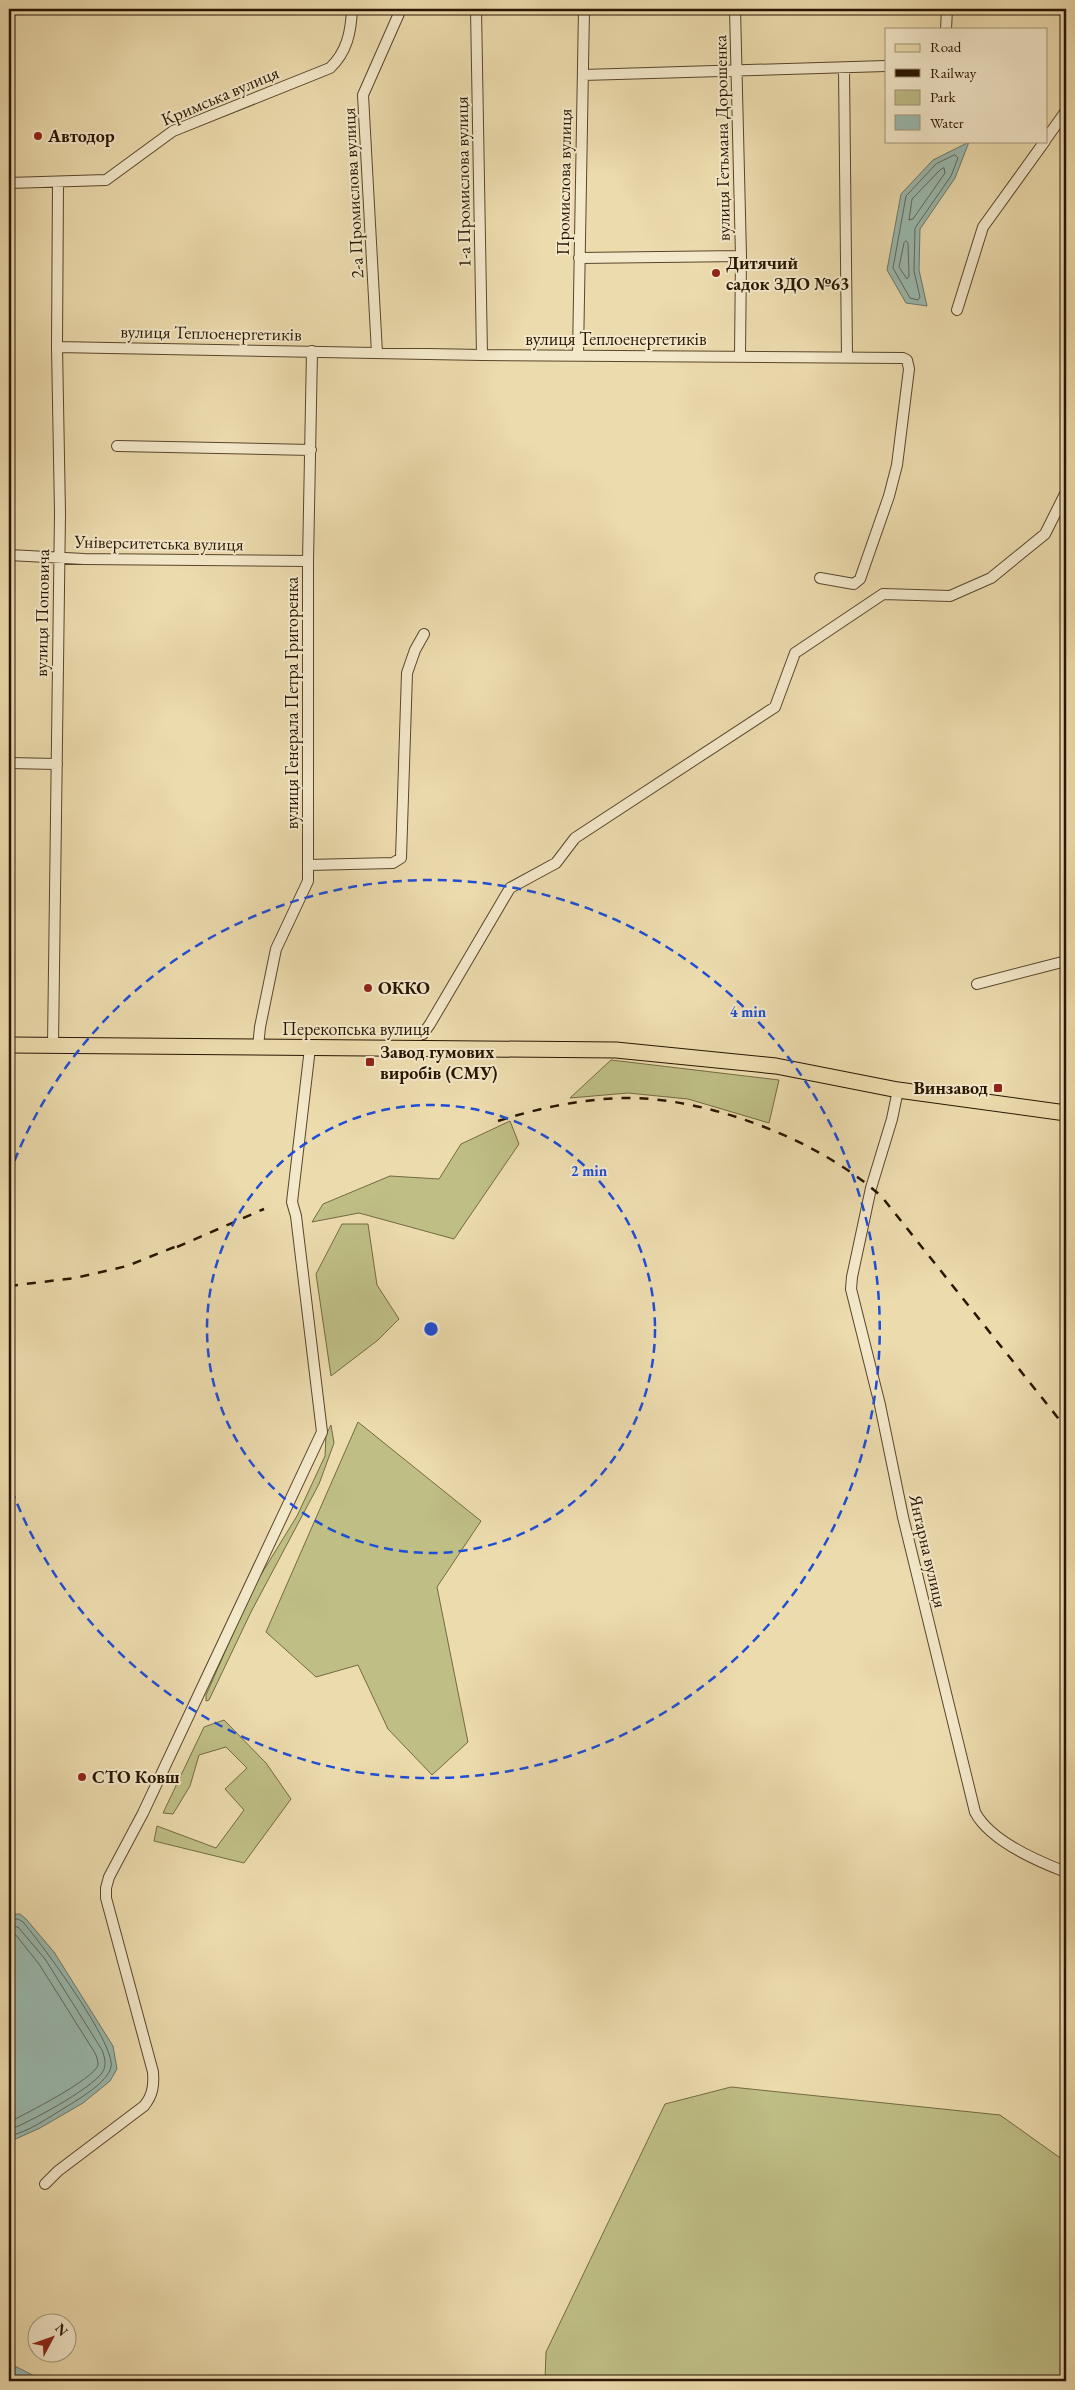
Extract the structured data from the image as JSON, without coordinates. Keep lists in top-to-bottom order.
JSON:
{
  "streets": {
    "main road": ["Перекопська вулиця"],
    "street": [
      "Кримська вулиця",
      "вулиця Гетьмана Дорошенка",
      "1-а Промислова вулиця",
      "Промислова вулиця",
      "2-а Промислова вулиця",
      "вулиця Теплоенергетиків",
      "Університетська вулиця",
      "вулиця Поповича",
      "вулиця Генерала Петра Григоренка",
      "Янтарна вулиця"
    ]
  },
  "crossings": [
    ["Кримська вулиця", "вулиця Поповича"],
    ["вулиця Гетьмана Дорошенка", "вулиця Теплоенергетиків"],
    ["1-а Промислова вулиця", "вулиця Теплоенергетиків"],
    ["Промислова вулиця", "вулиця Теплоенергетиків"],
    ["2-а Промислова вулиця", "вулиця Теплоенергетиків"],
    ["вулиця Теплоенергетиків", "вулиця Поповича"],
    ["вулиця Теплоенергетиків", "вулиця Генерала Петра Григоренка"],
    ["Університетська вулиця", "вулиця Поповича"],
    ["Університетська вулиця", "вулиця Генерала Петра Григоренка"],
    ["вулиця Поповича", "Перекопська вулиця"],
    ["вулиця Генерала Петра Григоренка", "Перекопська вулиця"],
    ["Перекопська вулиця", "Янтарна вулиця"]
  ],
  "places": {
    "other": [
      "Автодор",
      "Дитячий садок ЗДО №63",
      "ОККО",
      "СТО Ковш"
    ],
    "transit": ["Завод гумових виробів (СМУ)", "Винзавод"]
  },
  "legend": [
    "Road",
    "Railway",
    "Park",
    "Water"
  ],
  "north": "top right",
  "rings": ["4 min", "2 min"]
}
